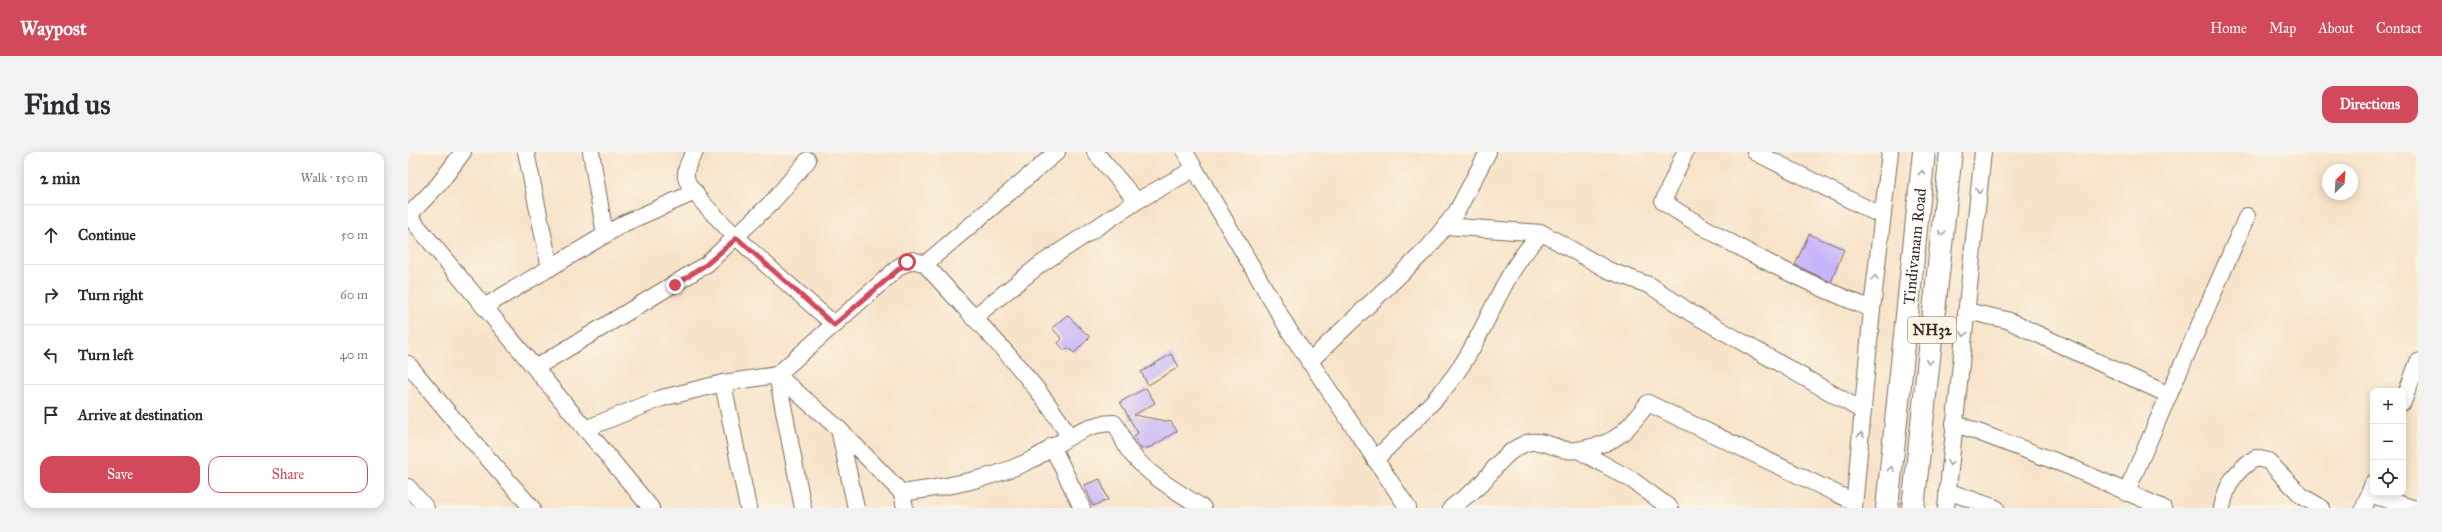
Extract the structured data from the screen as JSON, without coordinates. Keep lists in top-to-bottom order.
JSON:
{
  "streets": {
    "highway": ["Tindivanam Road", "NH32"]
  },
  "north": "top right",
  "page": {
    "header": "Waypost",
    "nav": [
      "Home",
      "Map",
      "About",
      "Contact"
    ],
    "buttons": [
      "Directions",
      ["Save", "Share"]
    ],
    "title": "Find us",
    "heading": ["2 min", "Walk · 150 m"],
    "list": [
      ["Continue", "50 m"],
      ["Turn right", "60 m"],
      ["Turn left", "40 m"],
      "Arrive at destination"
    ],
    "map_buttons": ["+", "−"]
  }
}
